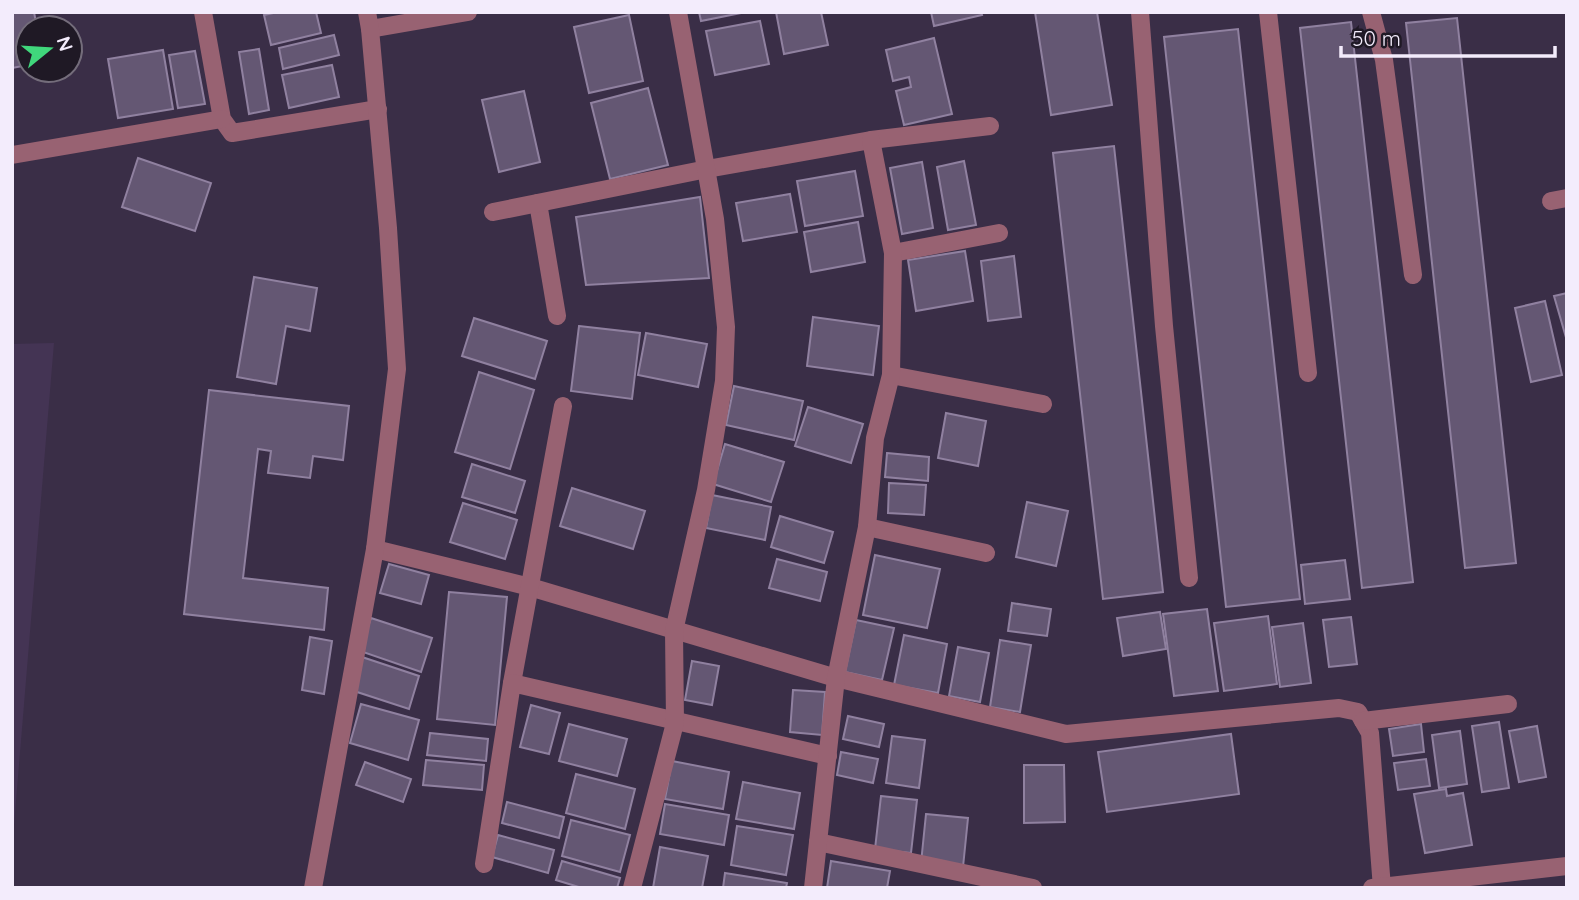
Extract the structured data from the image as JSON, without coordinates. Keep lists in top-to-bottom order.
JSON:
{
  "scale_bar": "50 m",
  "north": "right"
}
